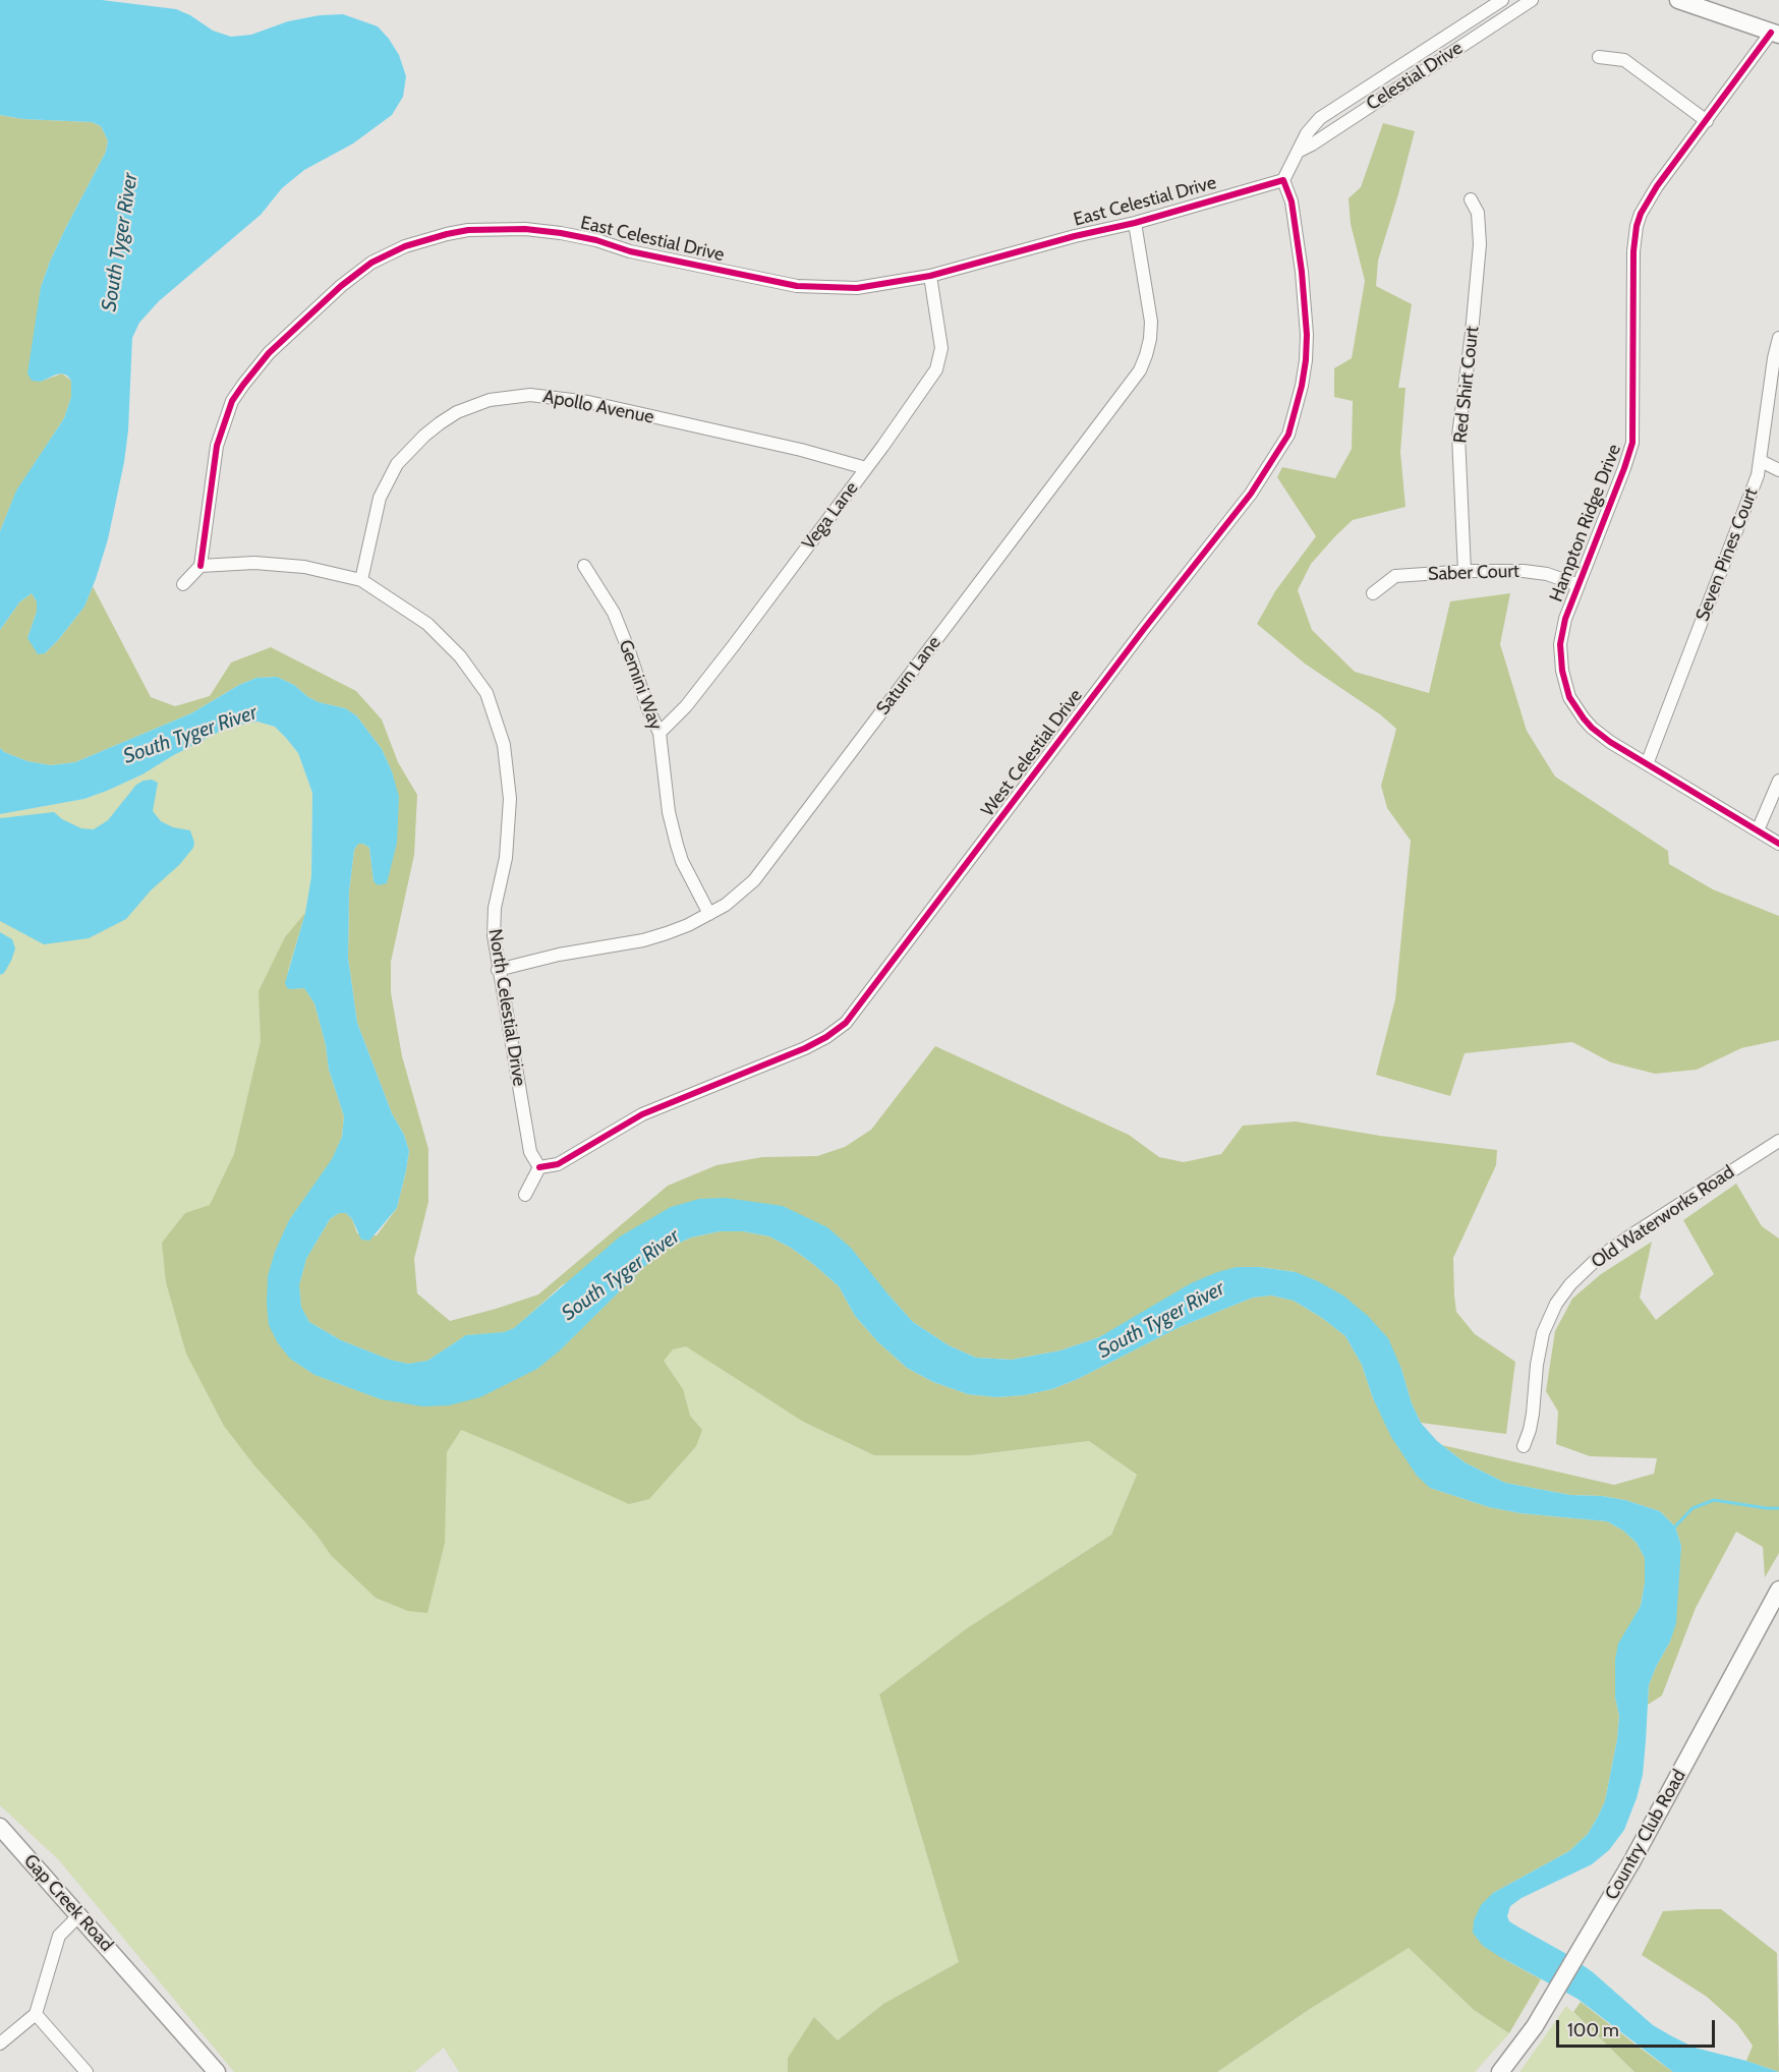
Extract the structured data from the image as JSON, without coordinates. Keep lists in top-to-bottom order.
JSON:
{
  "streets": {
    "street": [
      "Celestial Drive",
      "East Celestial Drive",
      "Red Shirt Court",
      "Apollo Avenue",
      "Vega Lane",
      "Hampton Ridge Drive",
      "Seven Pines Court",
      "Saber Court",
      "Saturn Lane",
      "Gemini Way",
      "West Celestial Drive",
      "North Celestial Drive",
      "Old Waterworks Road",
      "Country Club Road",
      "Gap Creek Road"
    ]
  },
  "crossings": [
    ["Celestial Drive", "East Celestial Drive"],
    ["Celestial Drive", "West Celestial Drive"],
    ["East Celestial Drive", "Vega Lane"],
    ["East Celestial Drive", "Saturn Lane"],
    ["East Celestial Drive", "West Celestial Drive"],
    ["East Celestial Drive", "North Celestial Drive"],
    ["Red Shirt Court", "Saber Court"],
    ["Apollo Avenue", "Vega Lane"],
    ["Apollo Avenue", "North Celestial Drive"],
    ["Vega Lane", "Gemini Way"],
    ["Hampton Ridge Drive", "Seven Pines Court"],
    ["Hampton Ridge Drive", "Saber Court"],
    ["Saturn Lane", "Gemini Way"],
    ["Saturn Lane", "North Celestial Drive"],
    ["West Celestial Drive", "North Celestial Drive"]
  ],
  "water": ["South Tyger River"],
  "scale_bar": "100 m"
}
